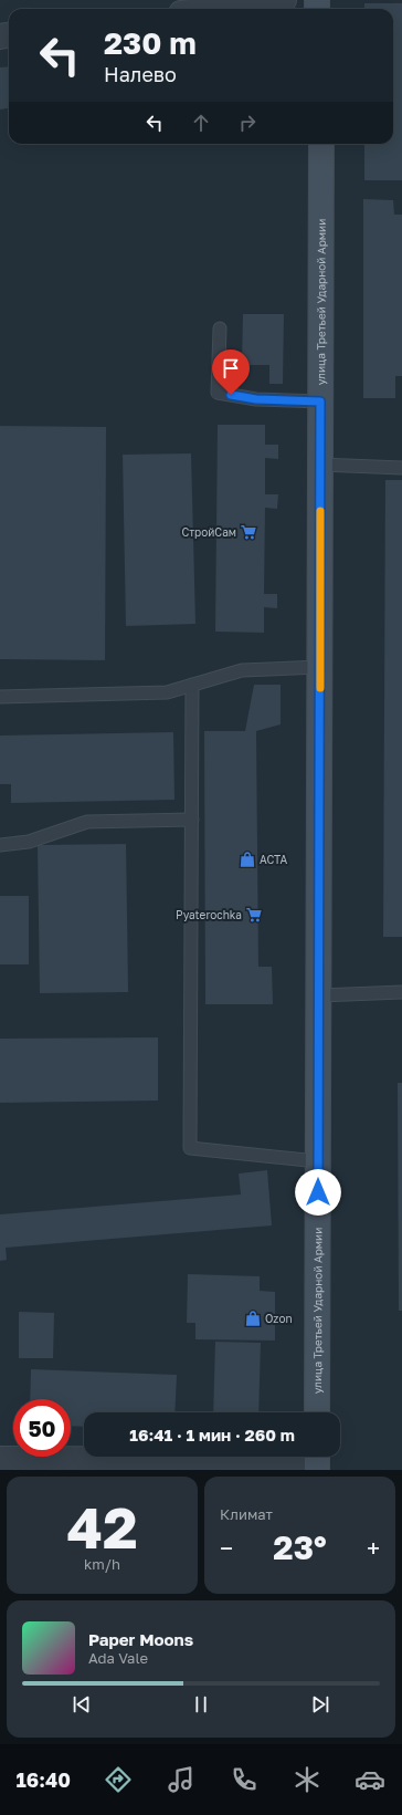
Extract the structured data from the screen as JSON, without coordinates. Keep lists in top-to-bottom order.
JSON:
{
  "streets": {
    "main road": ["улица Третьей Ударной Армии"]
  },
  "places": {
    "supermarket": ["СтройСам", "Pyaterochka"],
    "shop": ["АСТА", "Ozon"]
  },
  "page": {
    "turn": ["230 m", "Налево"],
    "limit": "50",
    "trip": "16:41 · 1 мин · 260 m",
    "tile": [
      ["42", "km/h"],
      "Климат"
    ],
    "heat": ["−", "23°", "+"],
    "song": ["Paper Moons", "Ada Vale"],
    "tabs": "16:40"
  }
}
